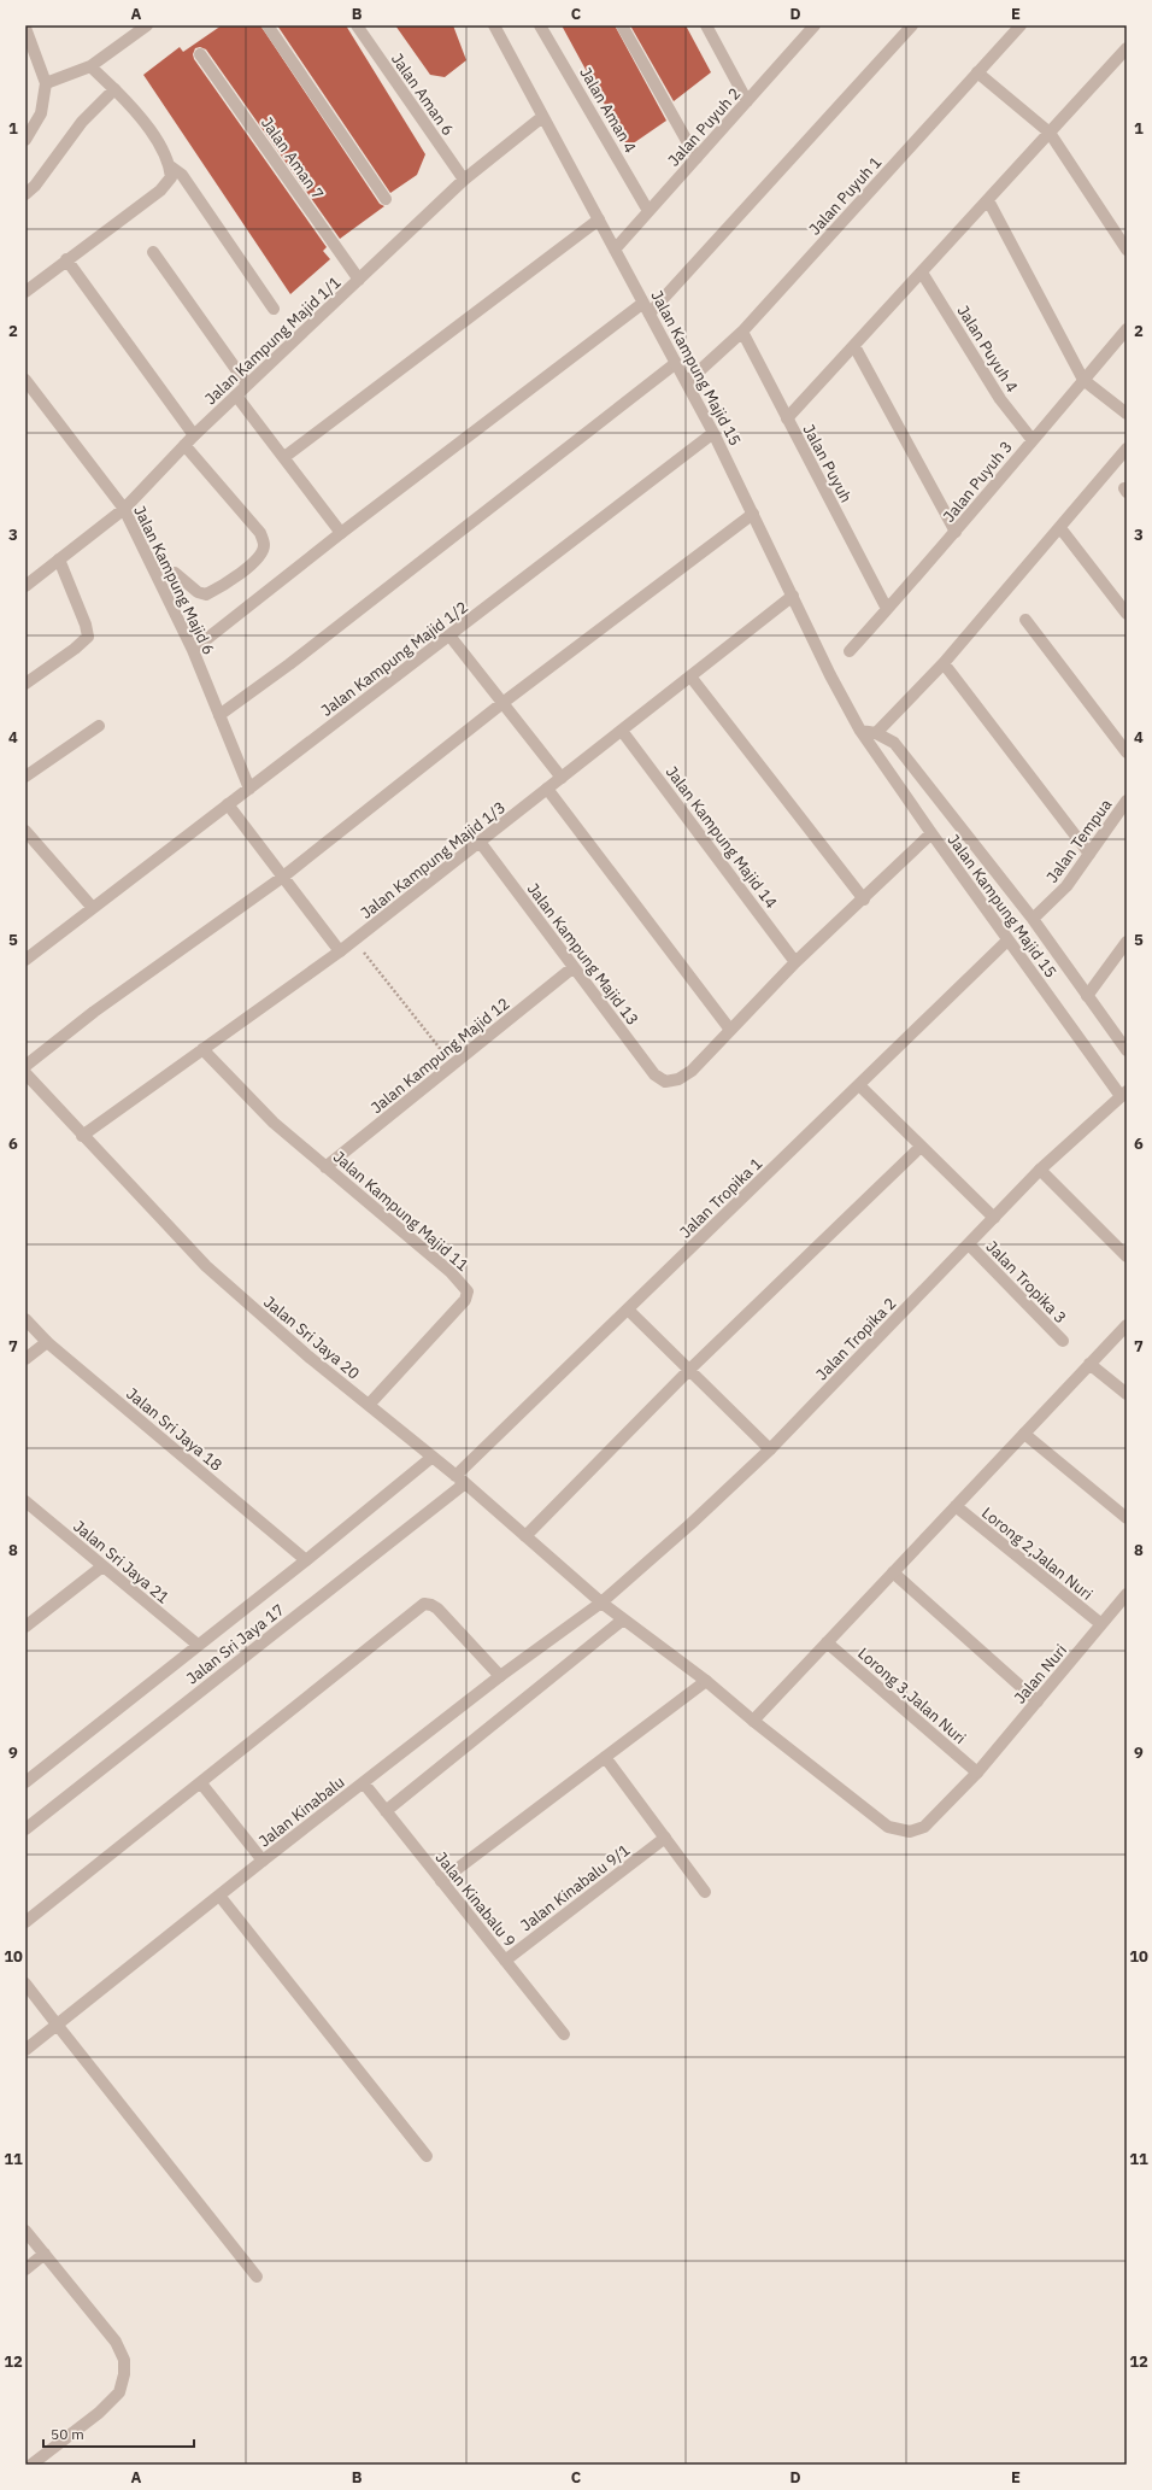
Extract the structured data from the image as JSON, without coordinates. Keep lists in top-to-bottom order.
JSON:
{
  "streets": {
    "street": [
      "Jalan Aman 6",
      "Jalan Aman 4",
      "Jalan Puyuh 2",
      "Jalan Aman 7",
      "Jalan Puyuh 1",
      "Jalan Kampung Majid 1/1",
      "Jalan Puyuh 4",
      "Jalan Kampung Majid 15",
      "Jalan Puyuh",
      "Jalan Puyuh 3",
      "Jalan Kampung Majid 6",
      "Jalan Kampung Majid 1/2",
      "Jalan Kampung Majid 14",
      "Jalan Tempua",
      "Jalan Kampung Majid 1/3",
      "Jalan Kampung Majid 13",
      "Jalan Kampung Majid 12",
      "Jalan Tropika 1",
      "Jalan Kampung Majid 11",
      "Jalan Tropika 3",
      "Jalan Sri Jaya 20",
      "Jalan Tropika 2",
      "Jalan Sri Jaya 18",
      "Lorong 2,Jalan Nuri",
      "Jalan Sri Jaya 21",
      "Jalan Sri Jaya 17",
      "Jalan Nuri",
      "Lorong 3,Jalan Nuri",
      "Jalan Kinabalu",
      "Jalan Kinabalu 9/1",
      "Jalan Kinabalu 9"
    ]
  },
  "crossings": [
    ["Jalan Aman 6", "Jalan Kampung Majid 1/1"],
    ["Jalan Aman 4", "Jalan Puyuh 2"],
    ["Jalan Puyuh 2", "Jalan Kampung Majid 15"],
    ["Jalan Aman 7", "Jalan Kampung Majid 1/1"],
    ["Jalan Puyuh 1", "Jalan Kampung Majid 15"],
    ["Jalan Puyuh 1", "Jalan Puyuh"],
    ["Jalan Kampung Majid 1/1", "Jalan Kampung Majid 15"],
    ["Jalan Kampung Majid 1/1", "Jalan Kampung Majid 6"],
    ["Jalan Puyuh 4", "Jalan Puyuh 3"],
    ["Jalan Kampung Majid 15", "Jalan Kampung Majid 1/2"],
    ["Jalan Kampung Majid 15", "Jalan Tempua"],
    ["Jalan Kampung Majid 15", "Jalan Kampung Majid 1/3"],
    ["Jalan Kampung Majid 15", "Jalan Tropika 1"],
    ["Jalan Kampung Majid 15", "Jalan Tropika 2"],
    ["Jalan Puyuh", "Jalan Puyuh 3"],
    ["Jalan Kampung Majid 6", "Jalan Kampung Majid 1/2"],
    ["Jalan Kampung Majid 14", "Jalan Kampung Majid 1/3"],
    ["Jalan Kampung Majid 1/3", "Jalan Kampung Majid 13"],
    ["Jalan Kampung Majid 1/3", "Jalan Kampung Majid 11"],
    ["Jalan Kampung Majid 1/3", "Jalan Sri Jaya 20"],
    ["Jalan Kampung Majid 13", "Jalan Kampung Majid 12"],
    ["Jalan Kampung Majid 12", "Jalan Kampung Majid 11"],
    ["Jalan Tropika 1", "Jalan Sri Jaya 20"],
    ["Jalan Tropika 1", "Jalan Sri Jaya 17"],
    ["Jalan Kampung Majid 11", "Jalan Sri Jaya 20"],
    ["Jalan Tropika 3", "Jalan Tropika 2"],
    ["Jalan Sri Jaya 20", "Jalan Tropika 2"],
    ["Jalan Sri Jaya 20", "Jalan Sri Jaya 17"],
    ["Jalan Sri Jaya 20", "Jalan Nuri"],
    ["Jalan Sri Jaya 20", "Jalan Kinabalu"],
    ["Jalan Tropika 2", "Jalan Kinabalu"],
    ["Jalan Sri Jaya 18", "Jalan Sri Jaya 17"],
    ["Lorong 2,Jalan Nuri", "Jalan Nuri"],
    ["Jalan Sri Jaya 21", "Jalan Sri Jaya 17"],
    ["Jalan Nuri", "Lorong 3,Jalan Nuri"],
    ["Jalan Kinabalu", "Jalan Kinabalu 9"],
    ["Jalan Kinabalu 9/1", "Jalan Kinabalu 9"]
  ],
  "scale_bar": "50 m",
  "grid": {
    "columns": [
      "A",
      "B",
      "C",
      "D",
      "E"
    ],
    "rows": [
      "1",
      "2",
      "3",
      "4",
      "5",
      "6",
      "7",
      "8",
      "9",
      "10",
      "11",
      "12"
    ]
  }
}
